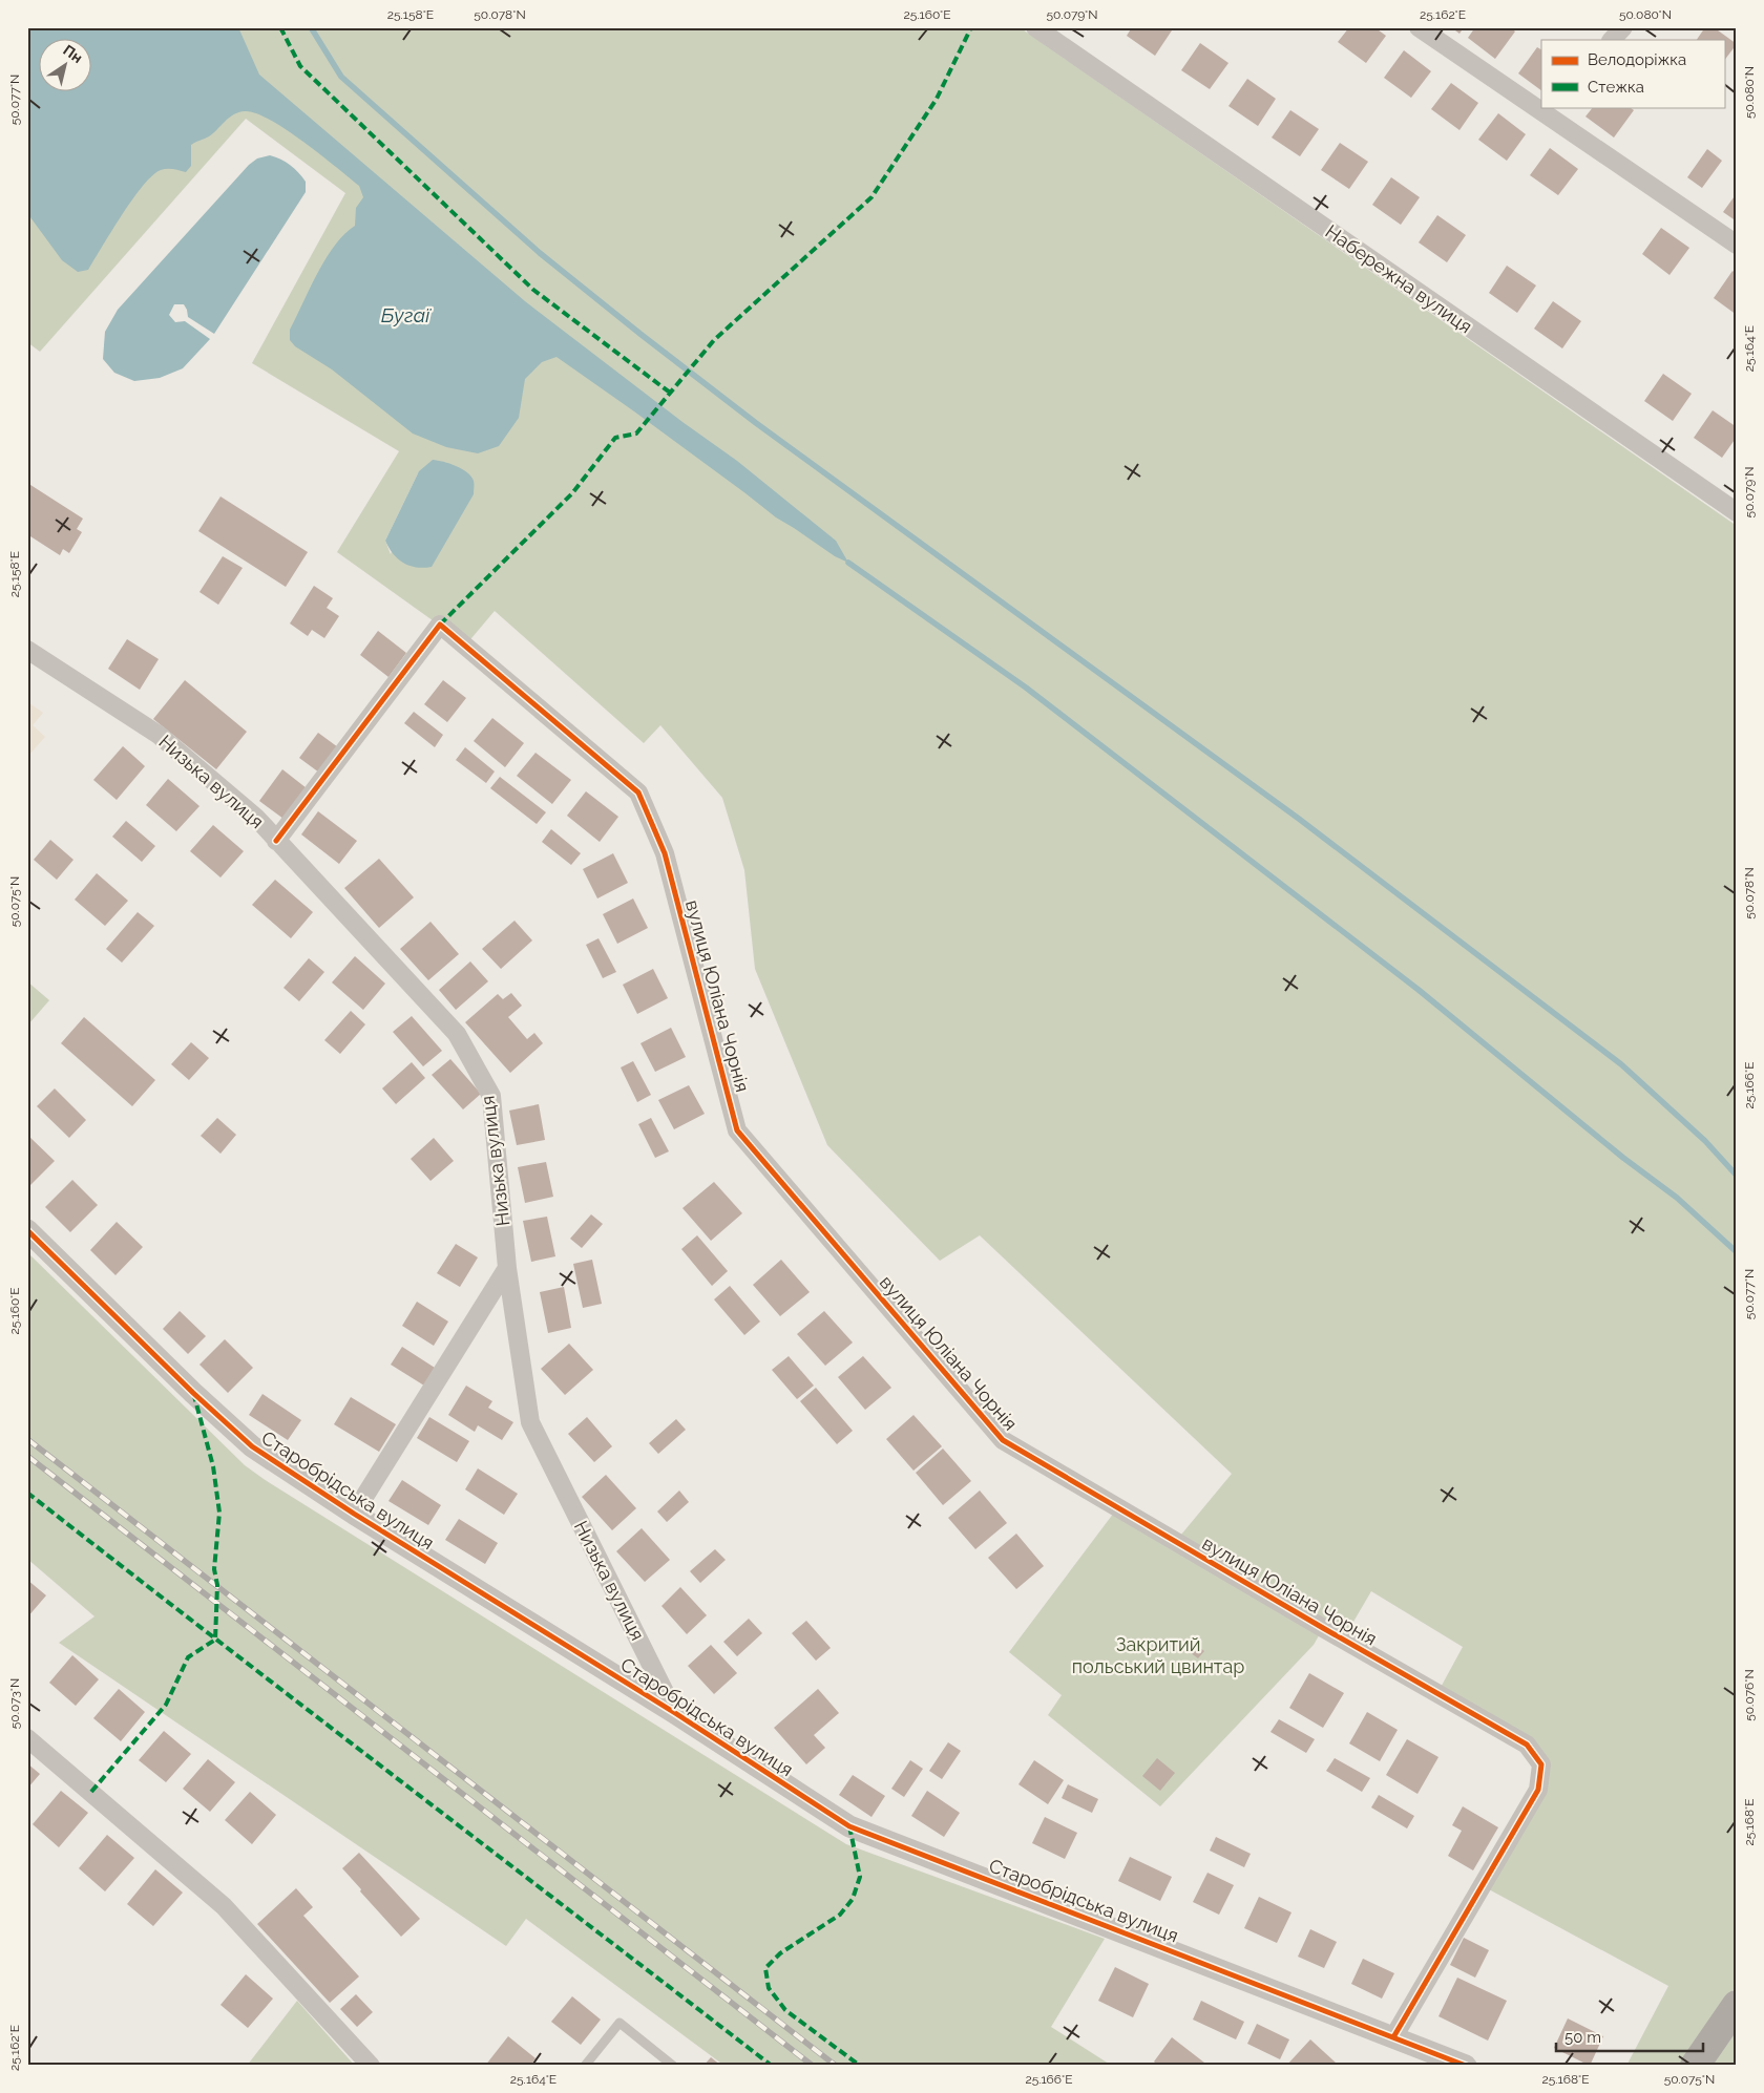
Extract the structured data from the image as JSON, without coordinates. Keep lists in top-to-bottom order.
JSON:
{
  "streets": {
    "street": [
      "Набережна вулиця",
      "Низька вулиця",
      "вулиця Юліана Чорнія",
      "Старобрідська вулиця"
    ]
  },
  "crossings": [
    ["Низька вулиця", "вулиця Юліана Чорнія"],
    ["Низька вулиця", "Старобрідська вулиця"],
    ["вулиця Юліана Чорнія", "Старобрідська вулиця"]
  ],
  "water": ["Бугаї"],
  "parks": ["Закритий польський цвинтар"],
  "legend": ["Велодоріжка", "Стежка"],
  "scale_bar": "50 m",
  "north": "top right",
  "coordinates": [
    "25.158°E",
    "50.078°N",
    "25.160°E",
    "50.079°N",
    "25.162°E",
    "50.080°N",
    "50.077°N",
    "25.164°E",
    "50.075°N",
    "25.166°E",
    "50.076°N",
    "50.073°N",
    "25.168°E"
  ]
}
